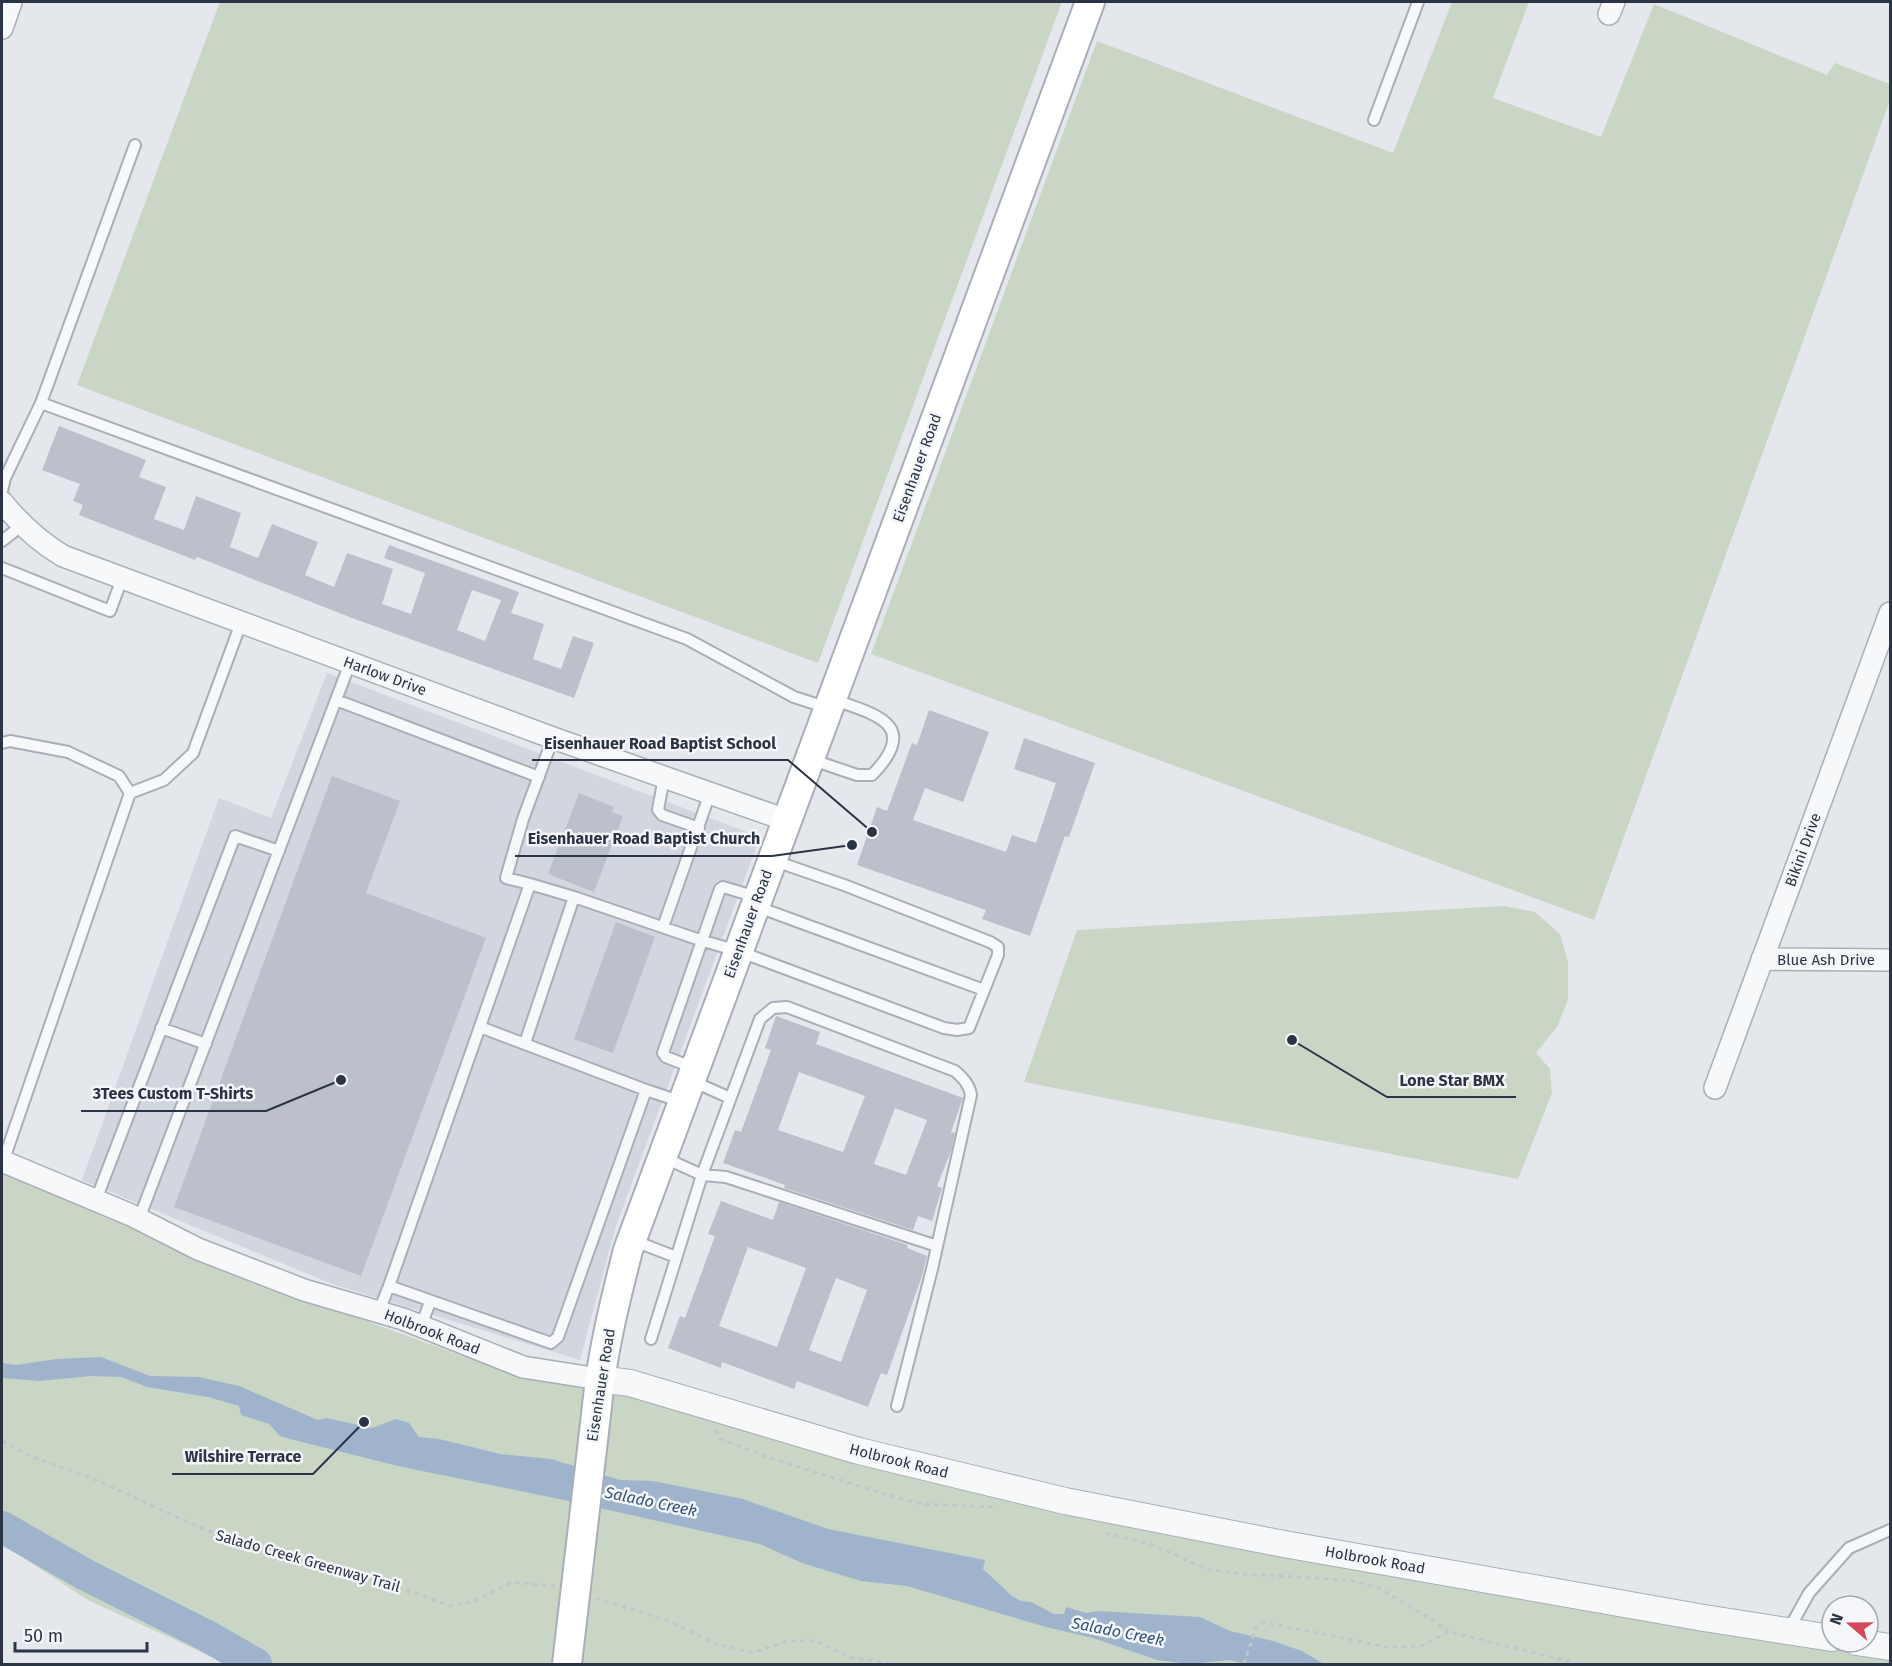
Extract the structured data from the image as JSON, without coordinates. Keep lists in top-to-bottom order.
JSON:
{
  "streets": {
    "main road": ["Eisenhauer Road"],
    "street": [
      "Harlow Drive",
      "Bikini Drive",
      "Blue Ash Drive",
      "Holbrook Road"
    ],
    "path": ["Salado Creek Greenway Trail"]
  },
  "crossings": [
    ["Eisenhauer Road", "Harlow Drive"],
    ["Eisenhauer Road", "Holbrook Road"],
    ["Bikini Drive", "Blue Ash Drive"]
  ],
  "water": ["Salado Creek"],
  "places": [
    "Eisenhauer Road Baptist School",
    "Eisenhauer Road Baptist Church",
    "Lone Star BMX",
    "3Tees Custom T-Shirts",
    "Wilshire Terrace"
  ],
  "scale_bar": "50 m",
  "north": "left"
}
